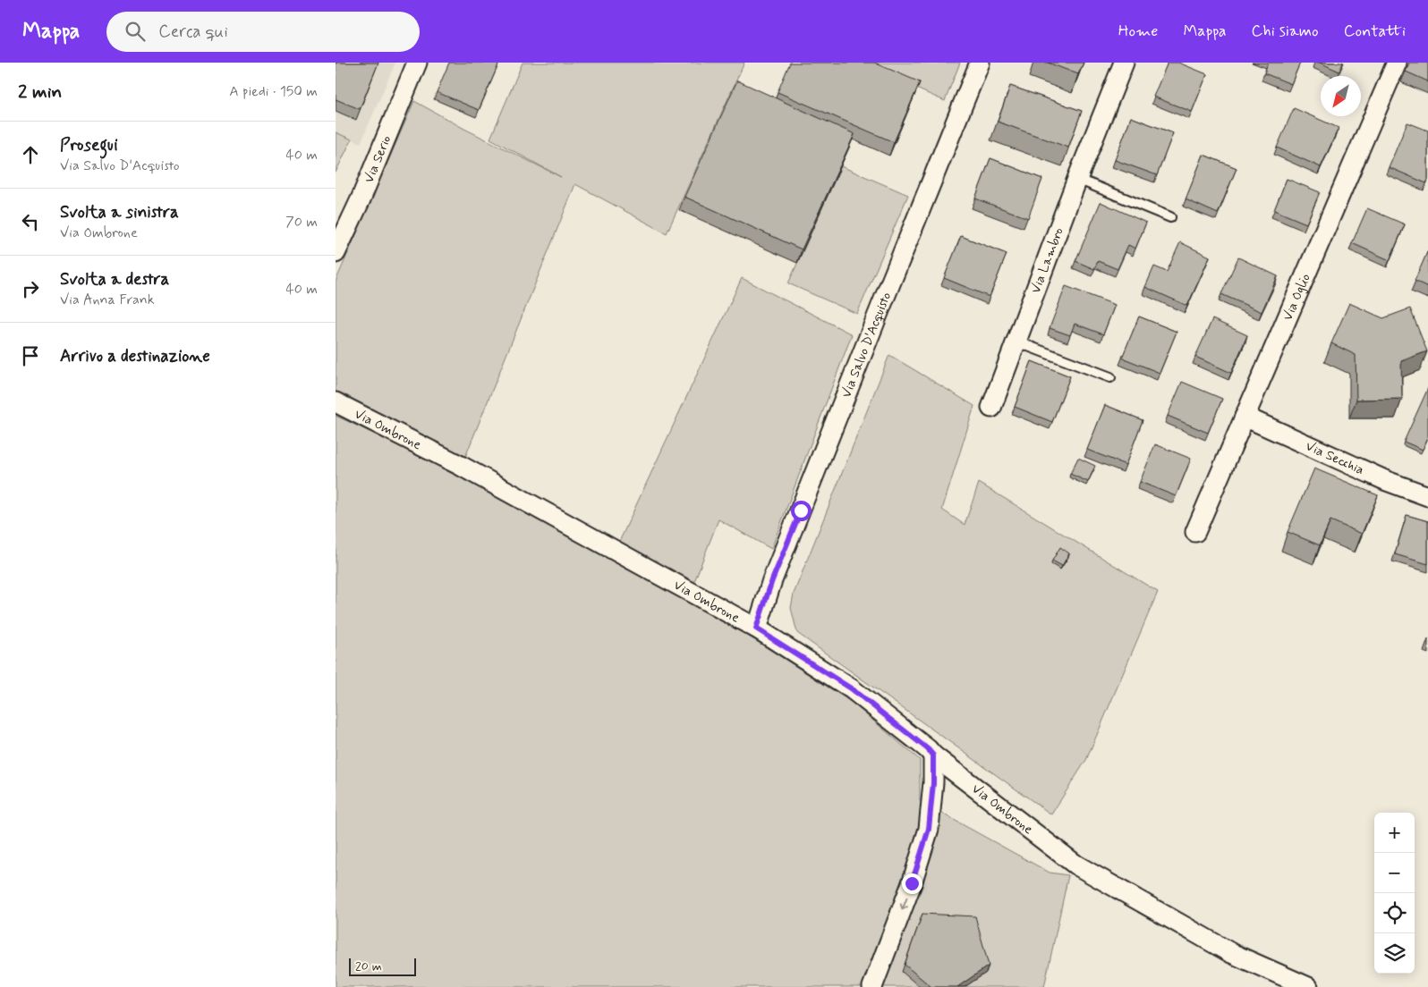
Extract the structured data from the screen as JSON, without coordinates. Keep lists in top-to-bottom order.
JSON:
{
  "streets": {
    "street": [
      "Via Serio",
      "Via Lambro",
      "Via Oglio",
      "Via Salvo D'Acquisto",
      "Via Ombrone",
      "Via Secchia"
    ]
  },
  "crossings": [
    ["Via Oglio", "Via Secchia"],
    ["Via Salvo D'Acquisto", "Via Ombrone"]
  ],
  "scale_bar": "20 m",
  "north": "bottom left",
  "page": {
    "header": "Mappa",
    "search": "Cerca qui",
    "nav": [
      "Home",
      "Mappa",
      "Chi siamo",
      "Contatti"
    ],
    "heading": ["2 min", "A piedi · 150 m"],
    "list": [
      ["Prosegui", "Via Salvo D'Acquisto", "40 m"],
      ["Svolta a sinistra", "Via Ombrone", "70 m"],
      ["Svolta a destra", "Via Anna Frank", "40 m"],
      "Arrivo a destinazione"
    ],
    "map_buttons": ["+", "−"],
    "scale": "20 m"
  }
}
